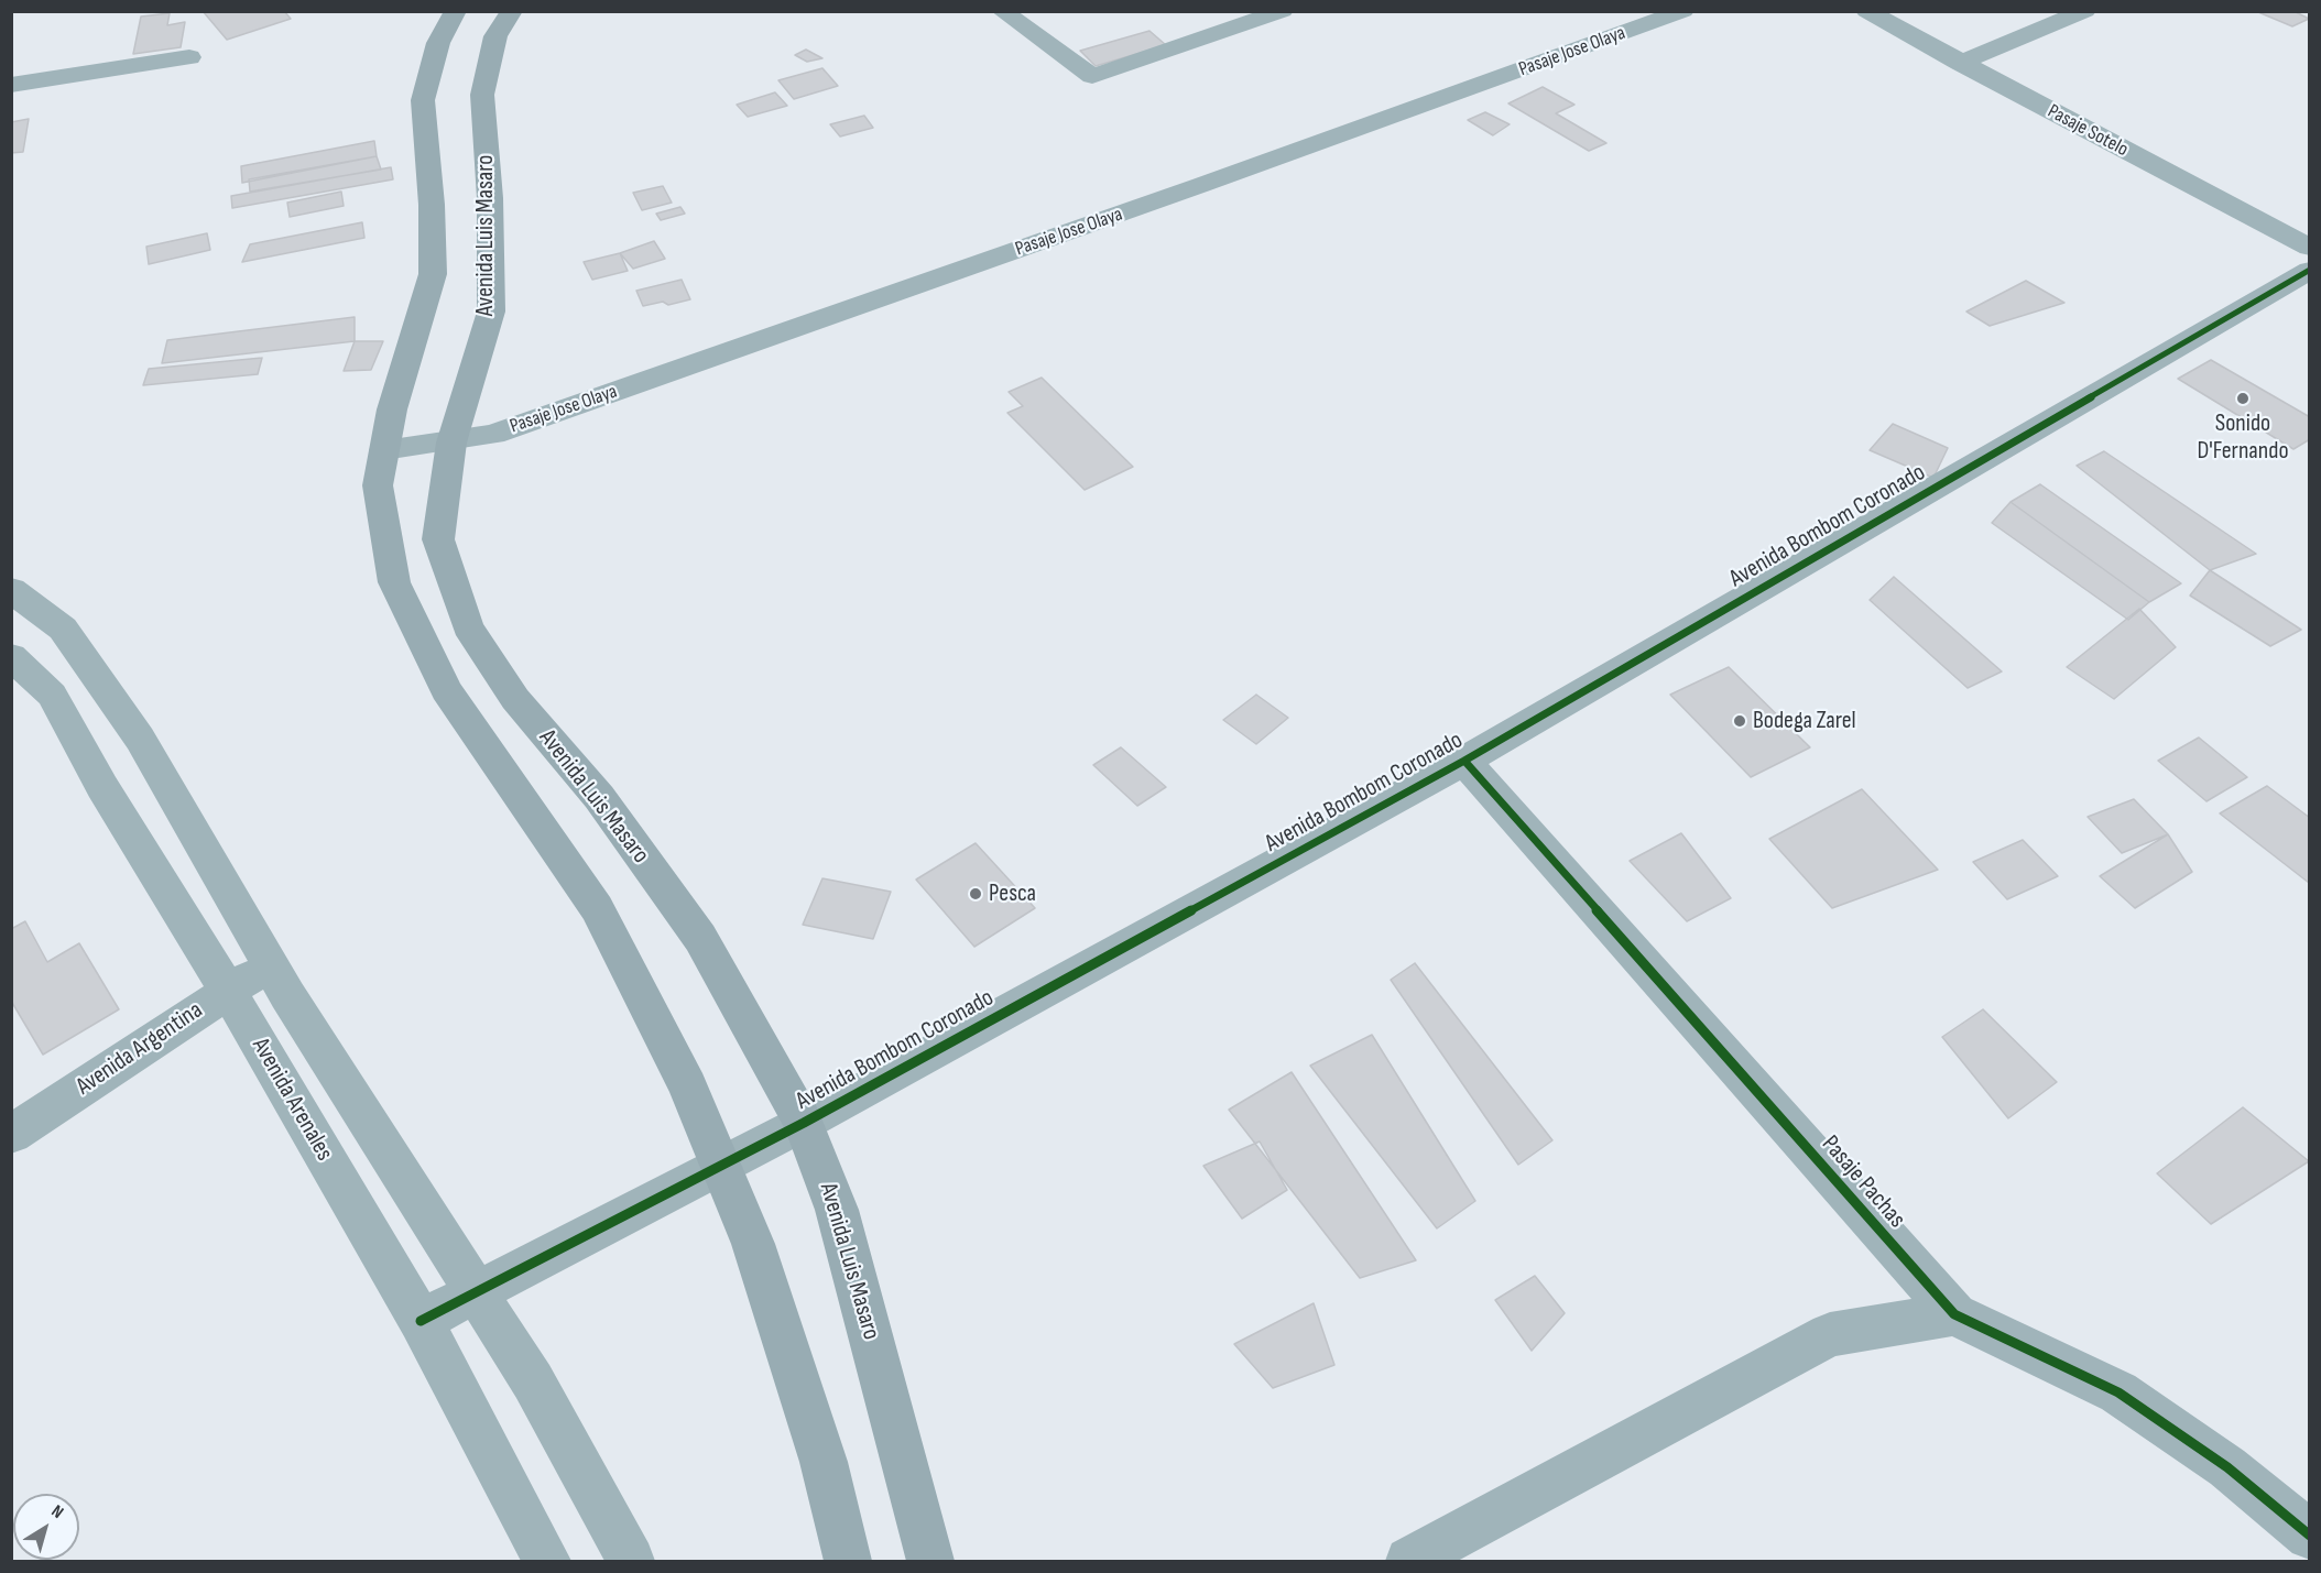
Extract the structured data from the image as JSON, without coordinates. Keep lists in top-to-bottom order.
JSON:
{
  "streets": {
    "main road": ["Avenida Luis Masaro"],
    "street": [
      "Pasaje Jose Olaya",
      "Pasaje Sotelo",
      "Avenida Bombom Coronado",
      "Avenida Argentina",
      "Avenida Arenales",
      "Pasaje Pachas"
    ]
  },
  "crossings": [
    ["Pasaje Jose Olaya", "Avenida Luis Masaro"],
    ["Avenida Luis Masaro", "Avenida Bombom Coronado"],
    ["Avenida Bombom Coronado", "Avenida Arenales"],
    ["Avenida Bombom Coronado", "Pasaje Pachas"],
    ["Avenida Argentina", "Avenida Arenales"]
  ],
  "places": ["Sonido D'Fernando", "Bodega Zarel", "Pesca"],
  "north": "top right"
}
